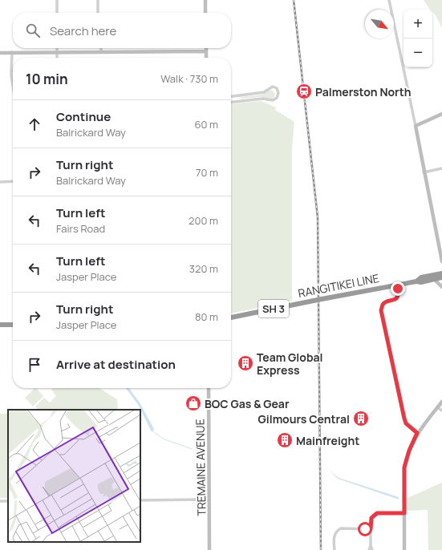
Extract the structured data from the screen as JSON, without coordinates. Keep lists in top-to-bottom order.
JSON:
{
  "streets": {
    "highway": ["RANGITIKEI LINE", "SH 3"],
    "street": ["TREMAINE AVENUE"]
  },
  "places": {
    "station": ["Palmerston North"],
    "building": ["Team Global Express", "Gilmours Central", "Mainfreight"],
    "shop": ["BOC Gas & Gear"]
  },
  "north": "bottom right",
  "page": {
    "map_buttons": ["+", "−"],
    "search": "Search here",
    "heading": ["10 min", "Walk · 730 m"],
    "list": [
      ["Continue", "Balrickard Way", "60 m"],
      ["Turn right", "Balrickard Way", "70 m"],
      ["Turn left", "Fairs Road", "200 m"],
      ["Turn left", "Jasper Place", "320 m"],
      ["Turn right", "Jasper Place", "80 m"],
      "Arrive at destination"
    ]
  }
}
